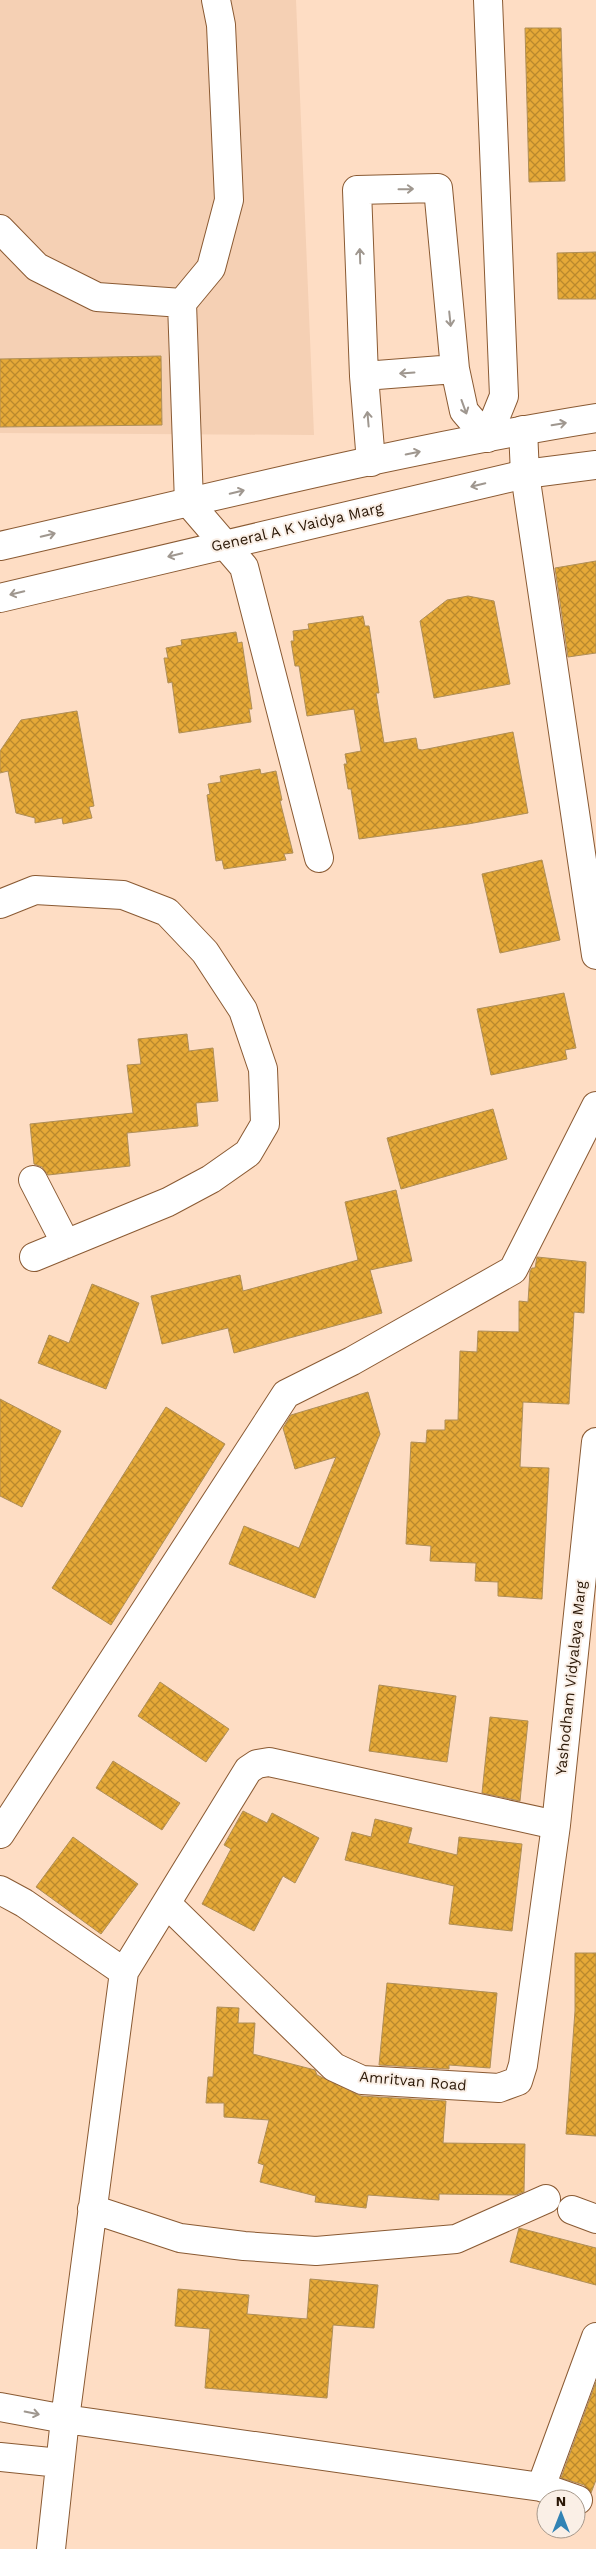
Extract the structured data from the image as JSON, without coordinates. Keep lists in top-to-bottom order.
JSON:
{
  "streets": {
    "street": ["General A K Vaidya Marg", "Yashodham Vidyalaya Marg", "Amritvan Road"]
  },
  "crossings": [
    ["Yashodham Vidyalaya Marg", "Amritvan Road"]
  ],
  "north": "top"
}
